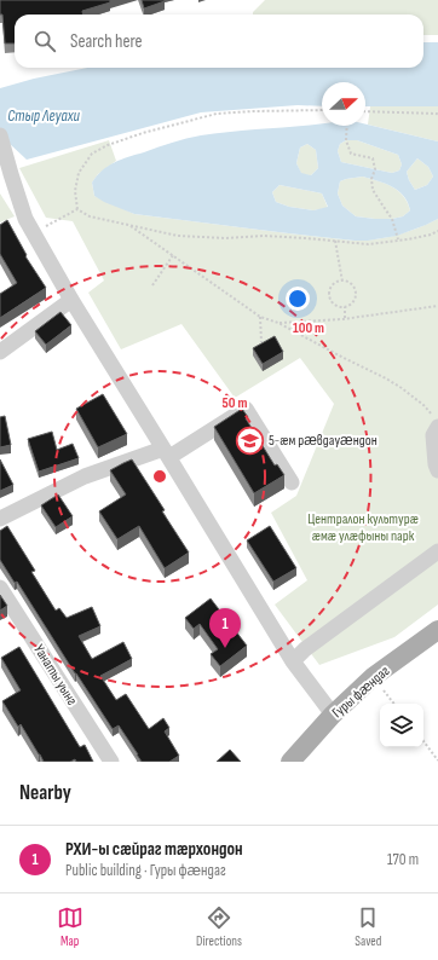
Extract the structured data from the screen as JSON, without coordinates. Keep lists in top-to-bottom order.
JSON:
{
  "streets": {
    "main road": ["Гуры фӕндаг"],
    "street": ["Уанаты уынг"]
  },
  "water": ["Стыр Леуахи"],
  "parks": ["Централон культурæ æмæ улæфыны парк"],
  "places": {
    "school or university": ["5-æм рӕвдауӕндон"]
  },
  "north": "right",
  "page": {
    "search": "Search here",
    "pins": "1",
    "heading": "Nearby",
    "list": [
      {
        "mark": "1",
        "name": "РХИ-ы сæйраг тæрхондон",
        "note": "Public building · Гуры фӕндаг",
        "value": "170 m"
      }
    ],
    "nav": ["Map", "Directions", "Saved"]
  },
  "rings": ["100 m", "50 m"]
}
